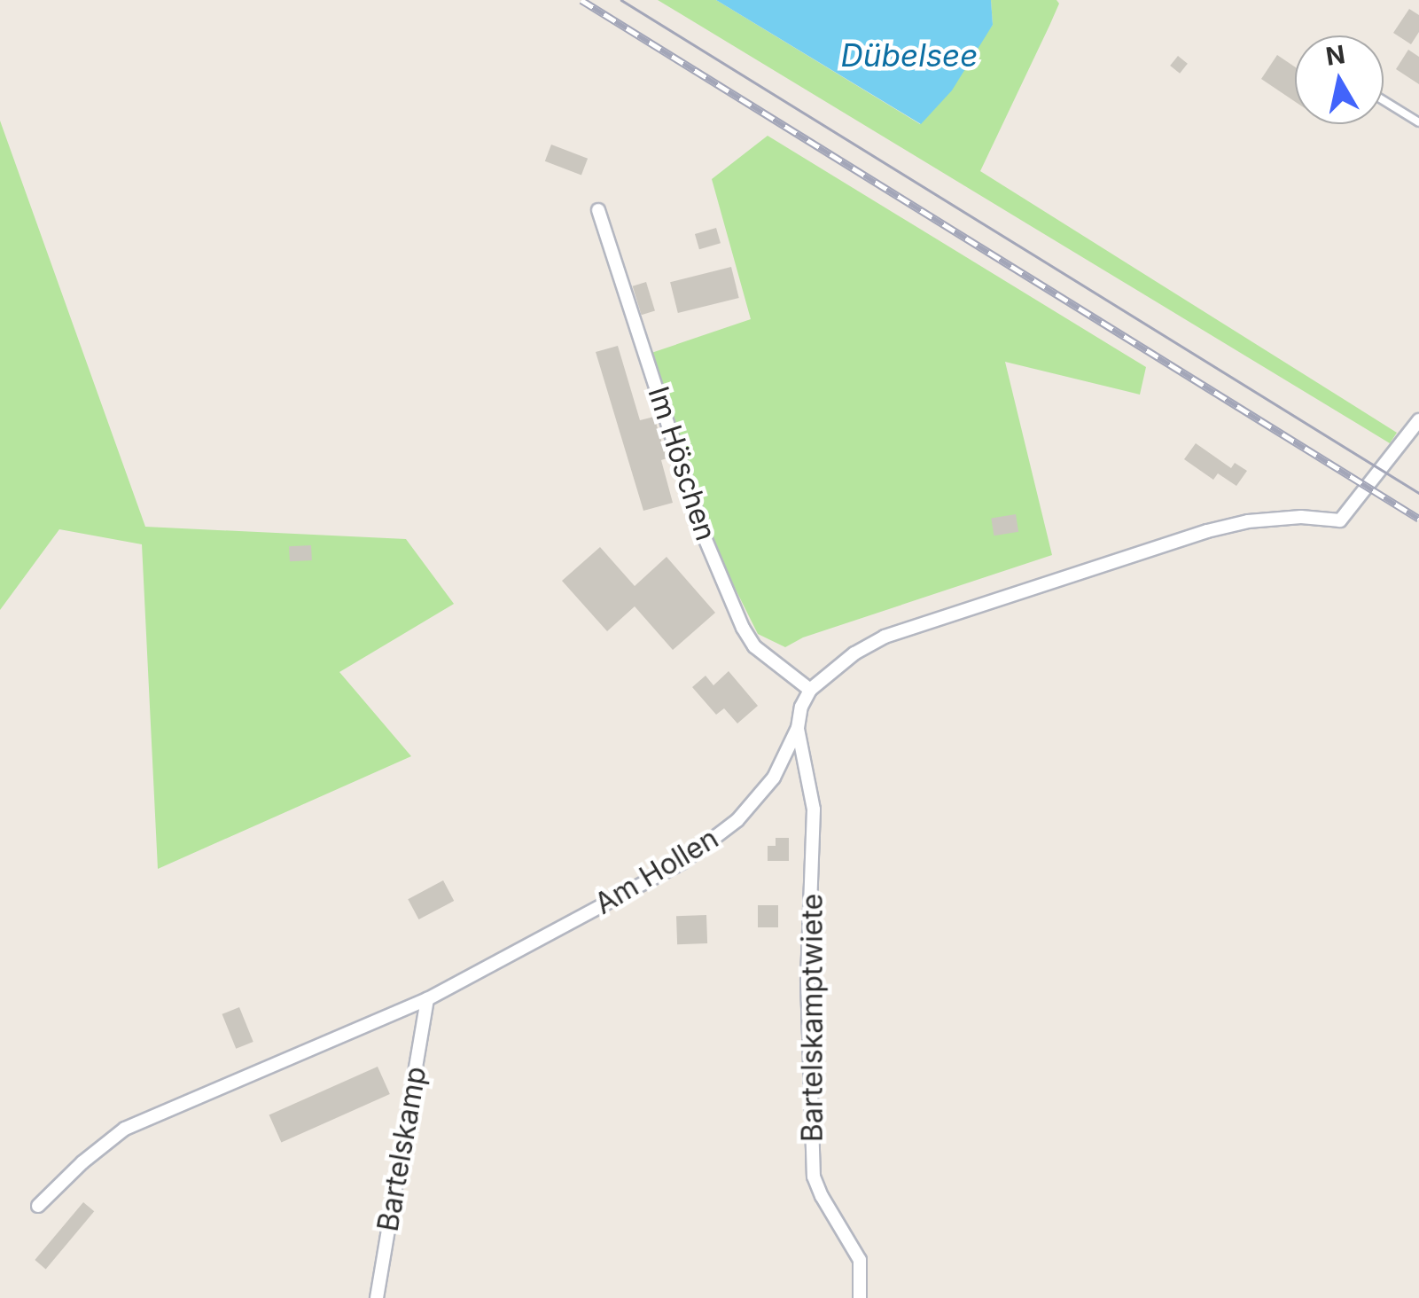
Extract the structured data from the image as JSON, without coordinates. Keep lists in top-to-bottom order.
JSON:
{
  "streets": {
    "street": [
      "Im Höschen",
      "Am Hollen",
      "Bartelskamptwiete",
      "Bartelskamp"
    ]
  },
  "crossings": [
    ["Im Höschen", "Am Hollen"],
    ["Am Hollen", "Bartelskamptwiete"],
    ["Am Hollen", "Bartelskamp"]
  ],
  "water": ["Dübelsee"],
  "north": "top"
}
